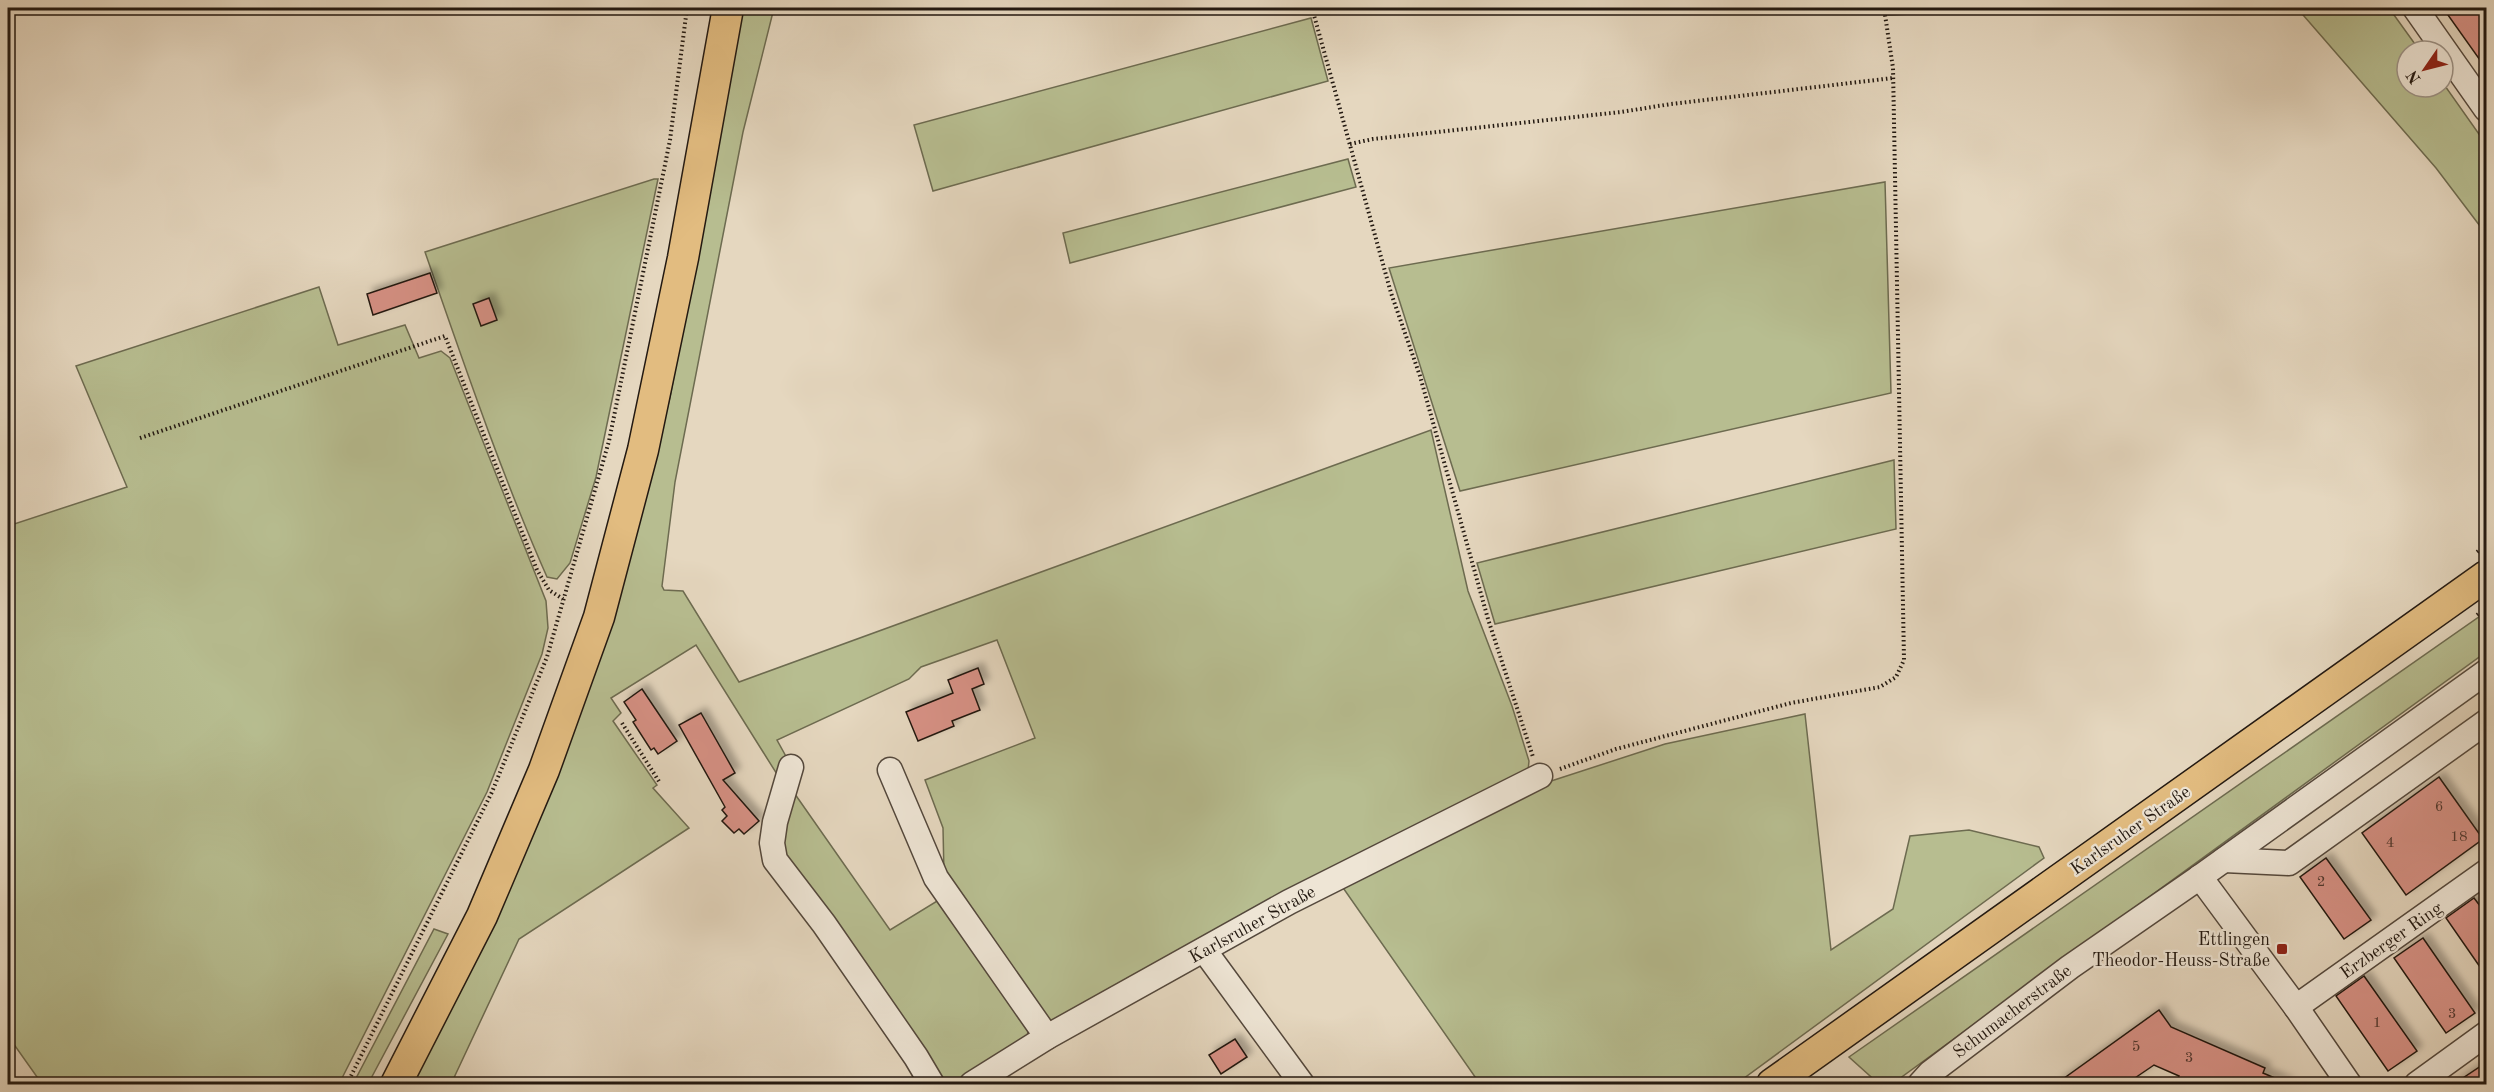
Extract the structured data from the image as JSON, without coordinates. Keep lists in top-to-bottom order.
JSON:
{
  "streets": {
    "main road": ["Karlsruher Straße"],
    "street": ["Erzberger Ring", "Schumacherstraße"]
  },
  "places": {
    "transit": ["Ettlingen Theodor-Heuss-Straße"]
  },
  "house_numbers": [
    "6",
    "18",
    "4",
    "2",
    "3",
    "1",
    "5",
    "3"
  ],
  "north": "bottom left"
}
